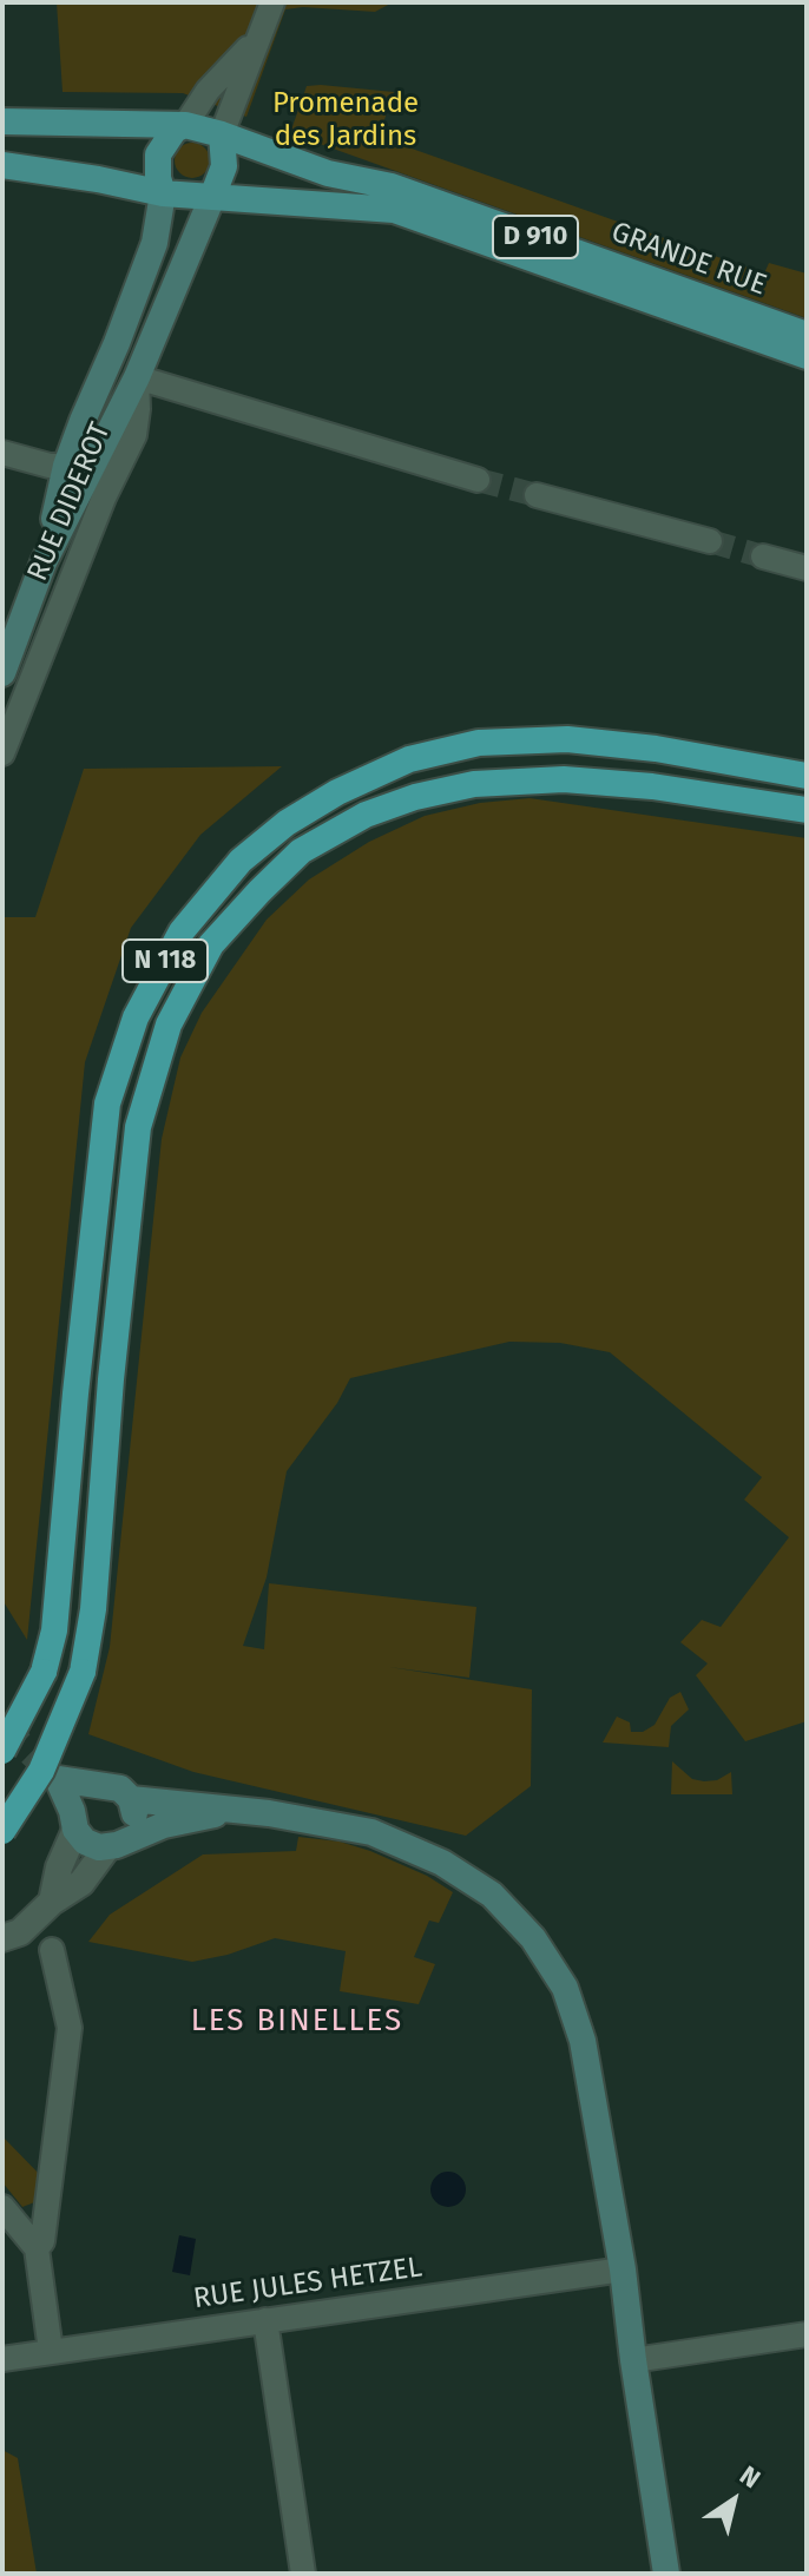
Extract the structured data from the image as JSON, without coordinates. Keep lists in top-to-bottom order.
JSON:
{
  "streets": {
    "highway": ["N 118"],
    "main road": ["D 910", "GRANDE RUE"],
    "street": ["RUE DIDEROT", "RUE JULES HETZEL"]
  },
  "districts": ["LES BINELLES"],
  "parks": ["Promenade des Jardins"],
  "north": "top right"
}
